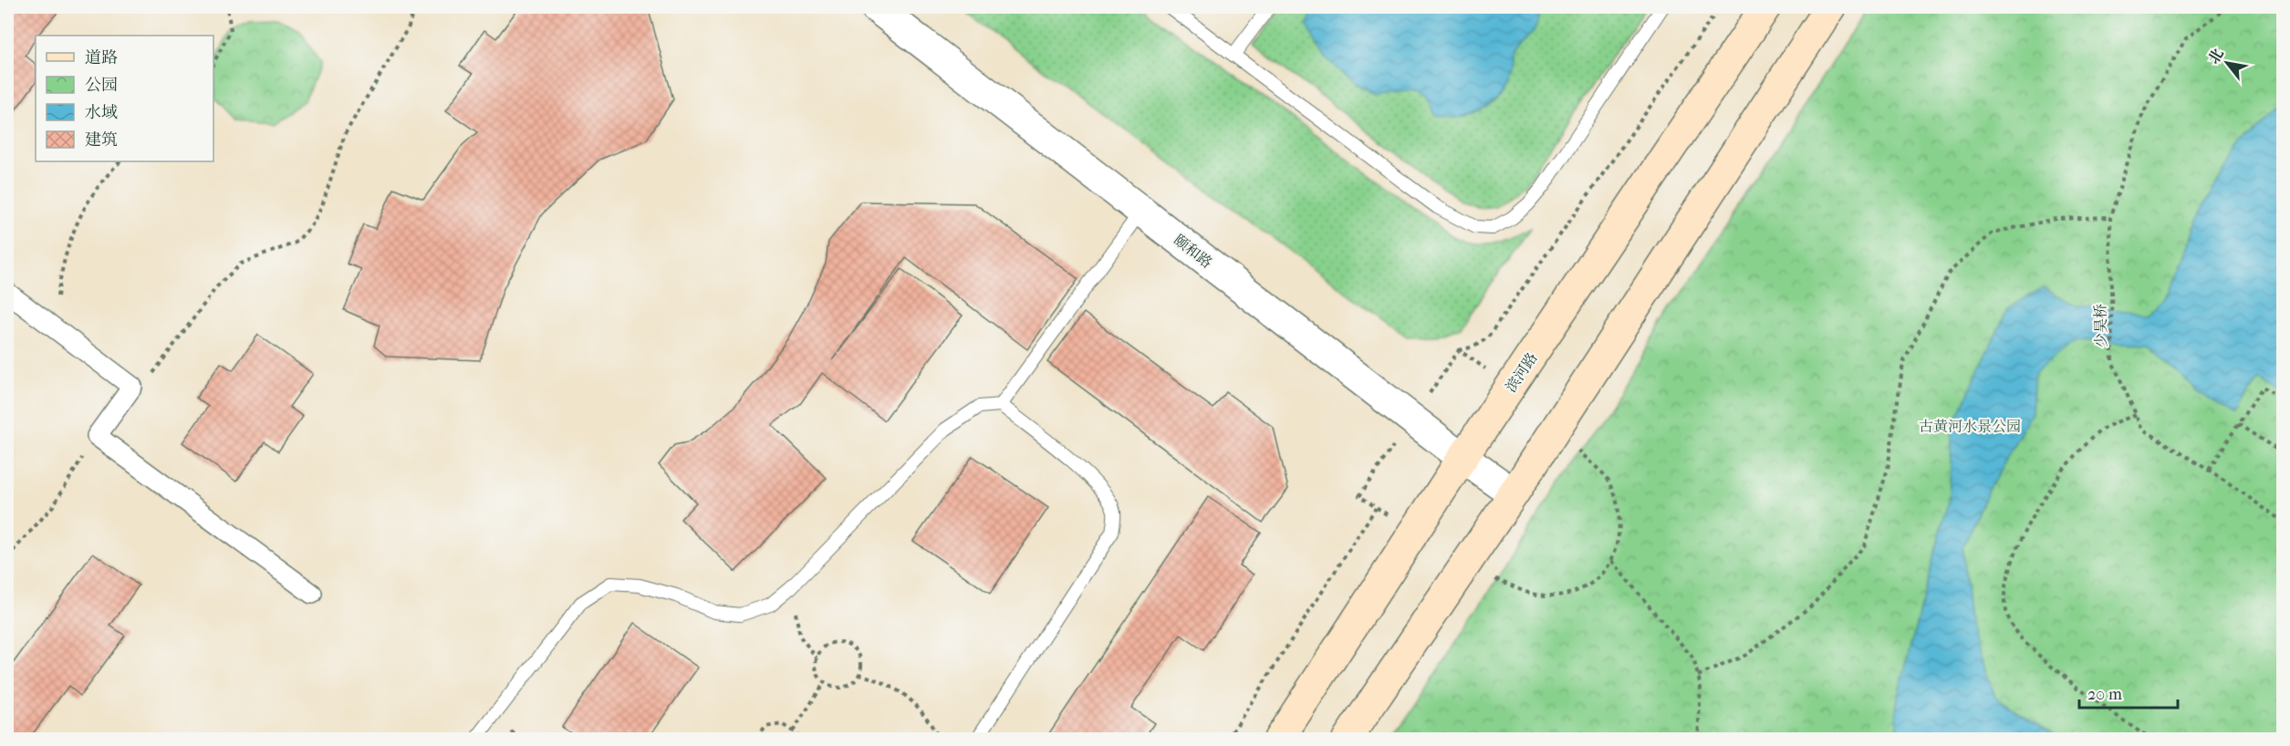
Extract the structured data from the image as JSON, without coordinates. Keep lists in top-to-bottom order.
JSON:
{
  "streets": {
    "main road": ["滨河路"],
    "street": ["颐和路"],
    "path": ["少昊桥"]
  },
  "crossings": [
    ["颐和路", "滨河路"]
  ],
  "parks": ["古黄河水景公园"],
  "legend": [
    "道路",
    "公园",
    "水域",
    "建筑"
  ],
  "scale_bar": "20 m",
  "north": "top left"
}
